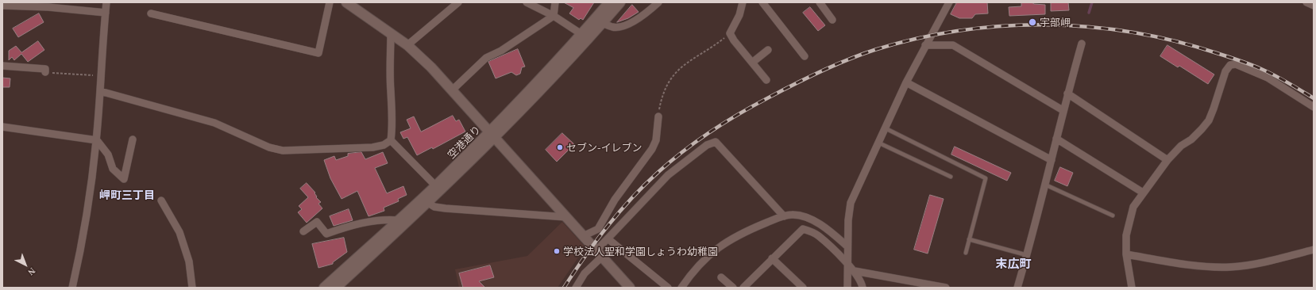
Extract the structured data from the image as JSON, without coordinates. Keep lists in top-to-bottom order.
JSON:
{
  "streets": {
    "street": ["空港通り"]
  },
  "districts": ["岬町三丁目", "末広町"],
  "places": ["宇部岬", "セブン-イレブン", "学校法人聖和学園しょうわ幼稚園"],
  "north": "bottom right"
}
